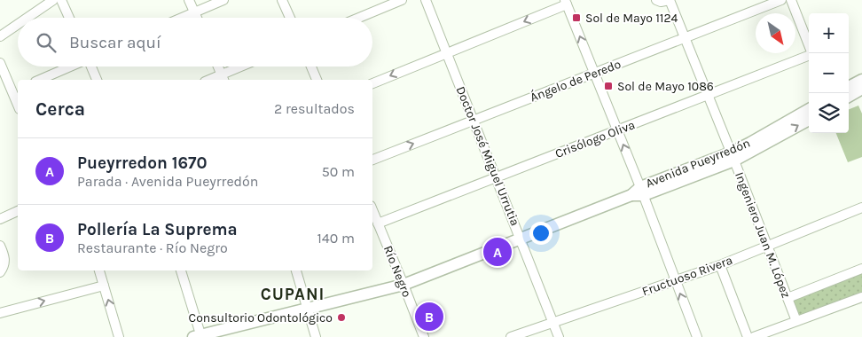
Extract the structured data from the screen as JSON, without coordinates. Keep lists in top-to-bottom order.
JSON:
{
  "streets": {
    "main road": ["Avenida Pueyrredón"],
    "street": [
      "Ángelo de Peredo",
      "Crisólogo Oliva",
      "Doctor José Miguel Urrutia",
      "Ingeniero Juan M. López",
      "Río Negro",
      "Fructuoso Rivera"
    ]
  },
  "crossings": [
    ["Ángelo de Peredo", "Doctor José Miguel Urrutia"],
    ["Ángelo de Peredo", "Ingeniero Juan M. López"],
    ["Crisólogo Oliva", "Doctor José Miguel Urrutia"],
    ["Crisólogo Oliva", "Ingeniero Juan M. López"],
    ["Crisólogo Oliva", "Río Negro"],
    ["Doctor José Miguel Urrutia", "Avenida Pueyrredón"],
    ["Doctor José Miguel Urrutia", "Fructuoso Rivera"],
    ["Avenida Pueyrredón", "Ingeniero Juan M. López"],
    ["Avenida Pueyrredón", "Río Negro"],
    ["Ingeniero Juan M. López", "Fructuoso Rivera"]
  ],
  "districts": ["CUPANI"],
  "places": {
    "transit": ["Sol de Mayo 1124", "Sol de Mayo 1086"],
    "other": ["Consultorio Odontológico"]
  },
  "north": "bottom right",
  "page": {
    "map_buttons": ["+", "−"],
    "search": "Buscar aquí",
    "heading": ["Cerca", "2 resultados"],
    "list": [
      {
        "mark": "A",
        "name": "Pueyrredon 1670",
        "note": "Parada · Avenida Pueyrredón",
        "value": "50 m"
      },
      {
        "mark": "B",
        "name": "Pollería La Suprema",
        "note": "Restaurante · Río Negro",
        "value": "140 m"
      }
    ],
    "pins": ["A", "B"]
  }
}
